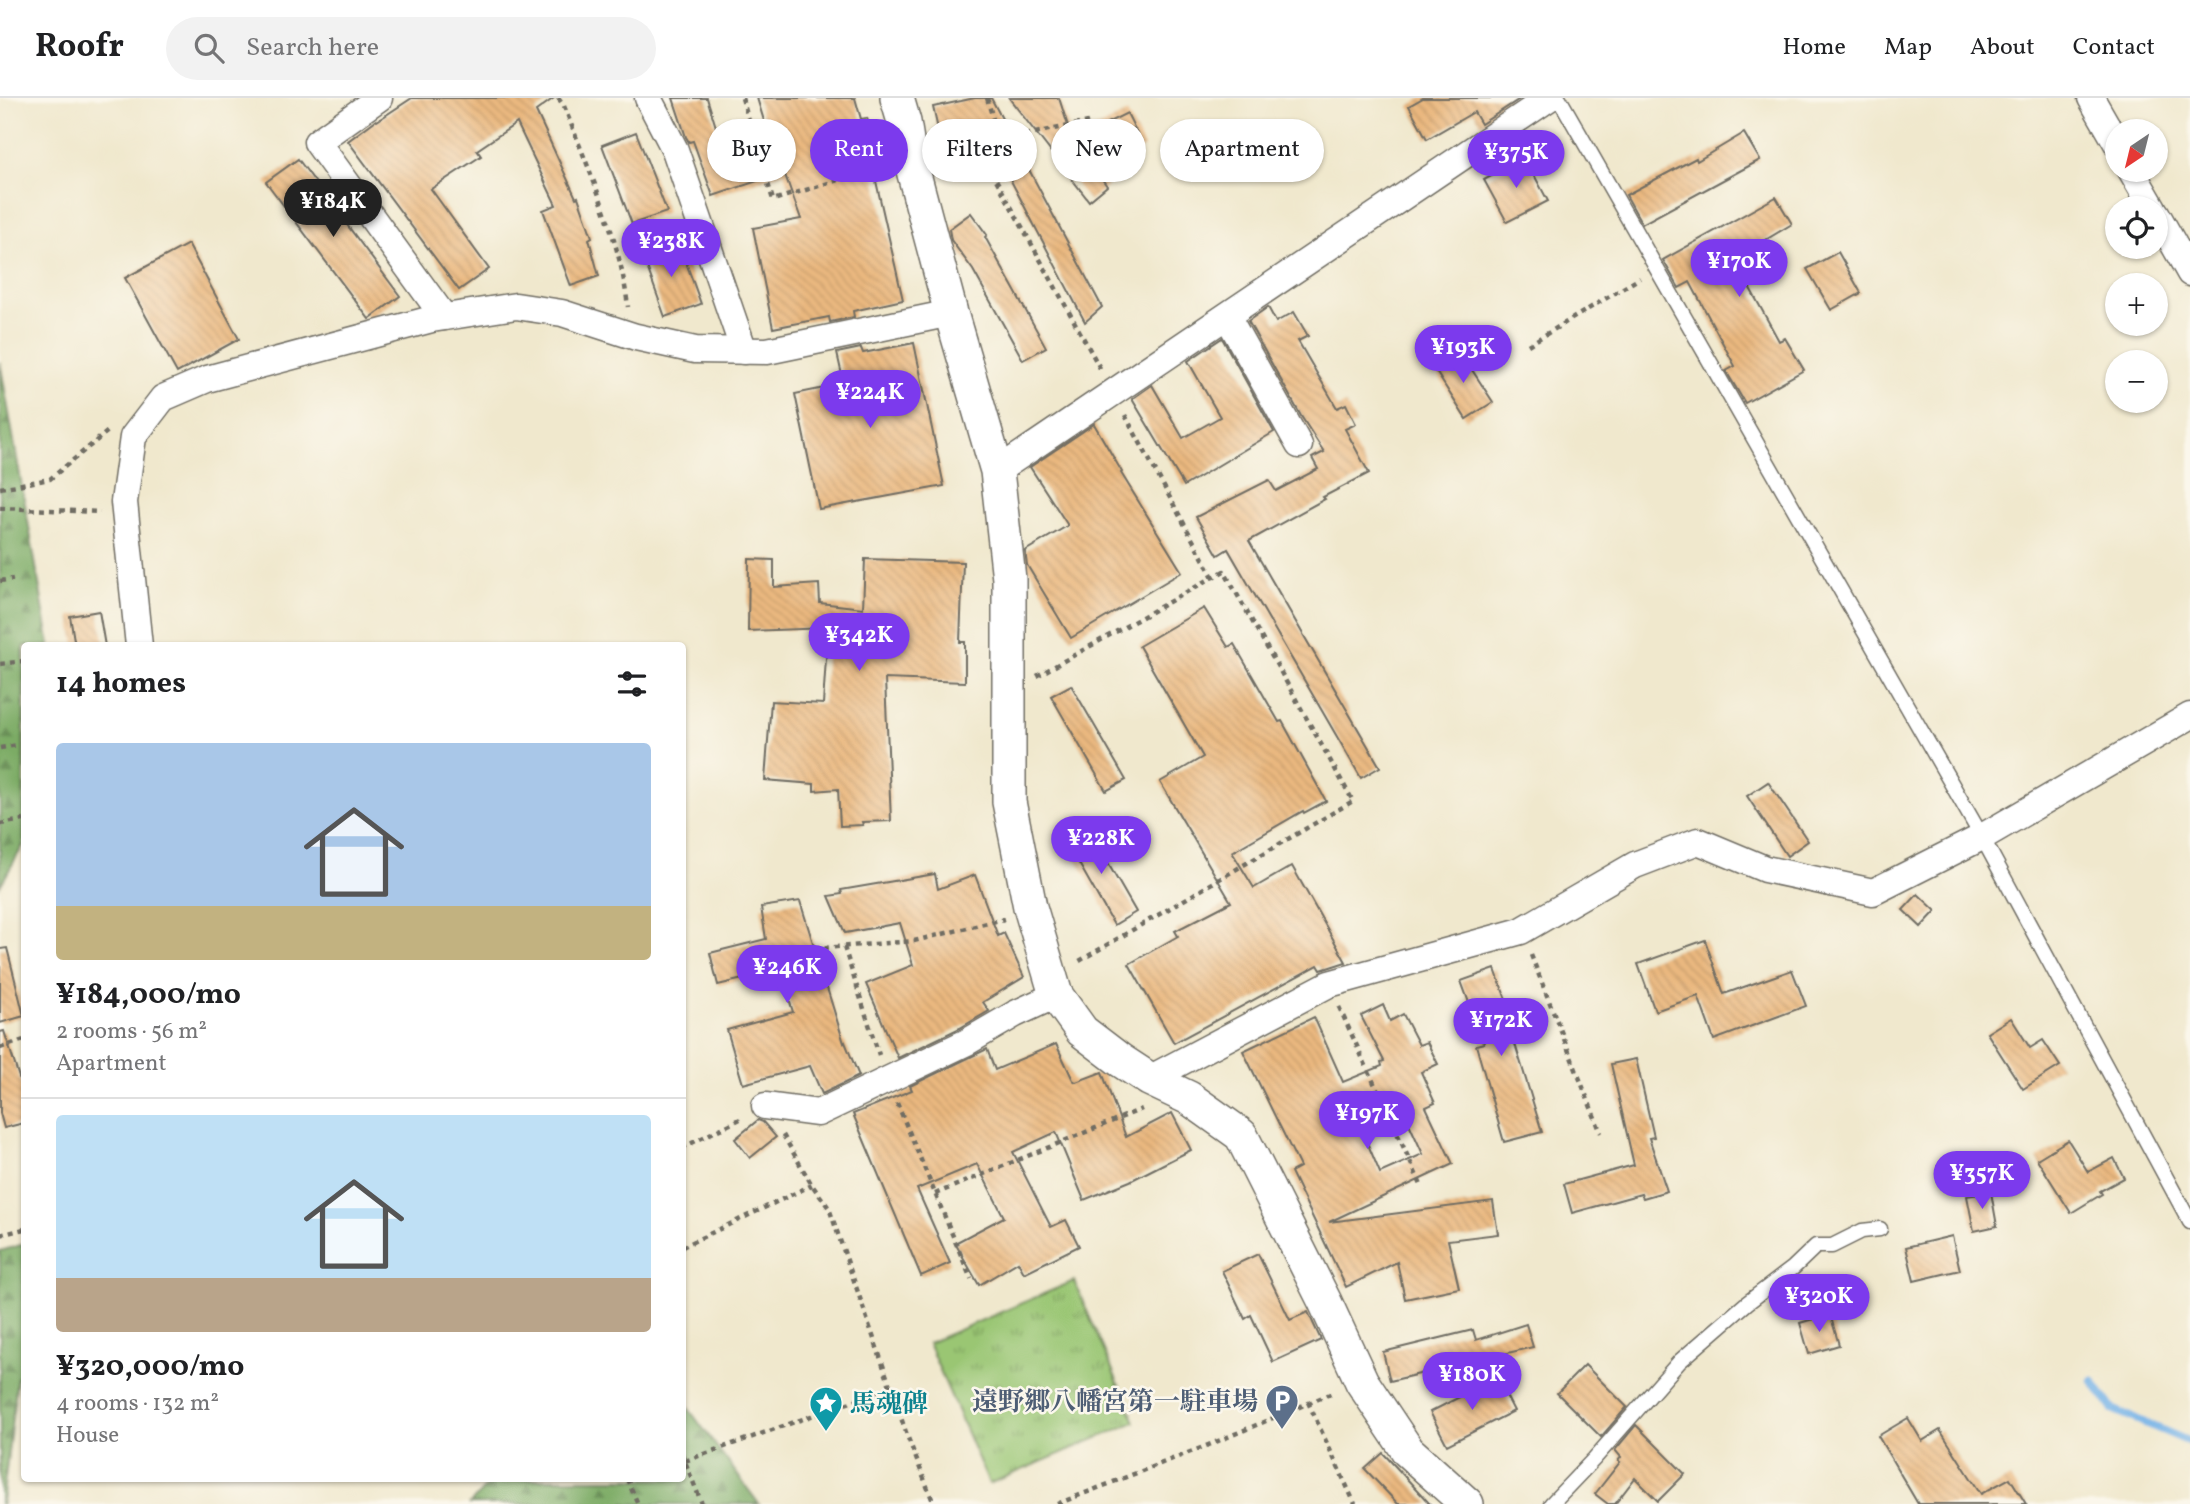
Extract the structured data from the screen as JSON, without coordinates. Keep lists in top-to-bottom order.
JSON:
{
  "places": {
    "parking": ["遠野郷八幡宮第一駐車場"],
    "place": ["馬魂碑"]
  },
  "north": "bottom left",
  "page": {
    "header": "Roofr",
    "search": "Search here",
    "nav": [
      "Home",
      "Map",
      "About",
      "Contact"
    ],
    "map_buttons": ["+", "−"],
    "chip": [
      "Buy",
      "Rent",
      "Filters",
      "New",
      "Apartment"
    ],
    "price": [
      "¥375K",
      "¥184K",
      "¥238K",
      "¥170K",
      "¥193K",
      "¥224K",
      "¥342K",
      "¥228K",
      "¥246K",
      "¥172K",
      "¥197K",
      "¥357K",
      "¥320K",
      "¥180K"
    ],
    "heading": "14 homes",
    "list": [
      {
        "name": "¥184,000/mo",
        "note": "2 rooms · 56 m² · Apartment"
      },
      {
        "name": "¥320,000/mo",
        "note": "4 rooms · 132 m² · House"
      }
    ]
  }
}
